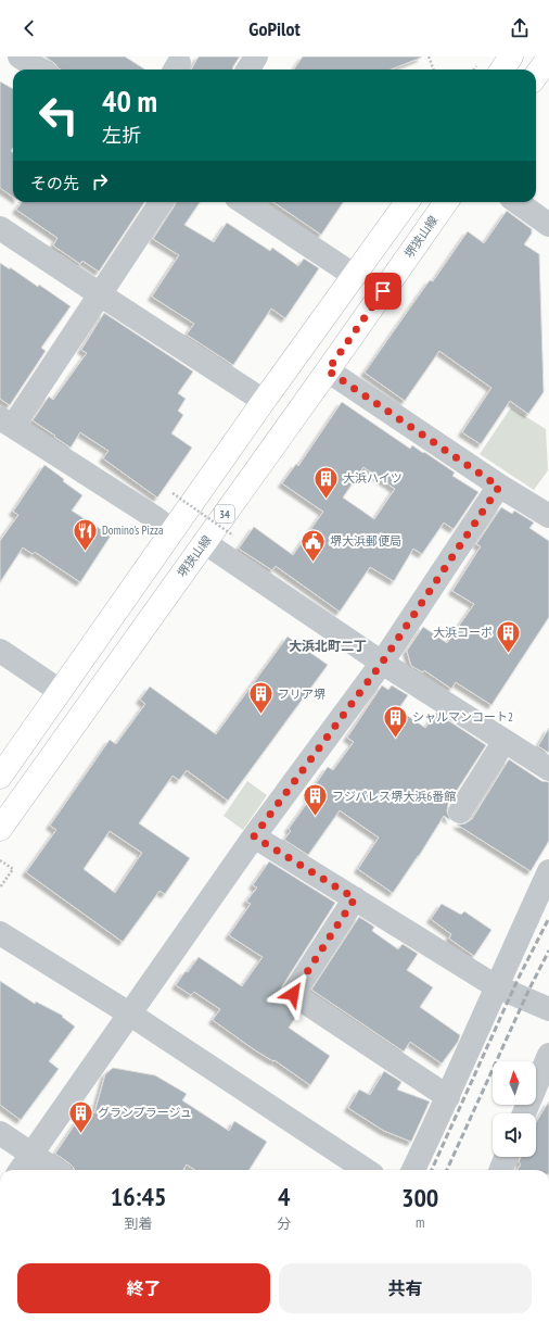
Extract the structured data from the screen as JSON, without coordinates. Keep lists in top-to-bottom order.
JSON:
{
  "streets": {
    "main road": ["堺狭山線", "34"]
  },
  "districts": ["大浜北町二丁"],
  "places": {
    "building": [
      "大浜ハイツ",
      "大浜コーポ",
      "フリア堺",
      "シャルマンコート2",
      "フジパレス堺大浜6番館",
      "グランプラージュ"
    ],
    "restaurant": ["Domino's Pizza"],
    "public building": ["堺大浜郵便局"]
  },
  "north": "top",
  "page": {
    "header": "GoPilot",
    "turn": ["40 m", "左折"],
    "then": "その先",
    "eta": [
      "16:45",
      "到着",
      "4",
      "分",
      "300",
      "m"
    ],
    "buttons": ["終了", "共有"]
  }
}
